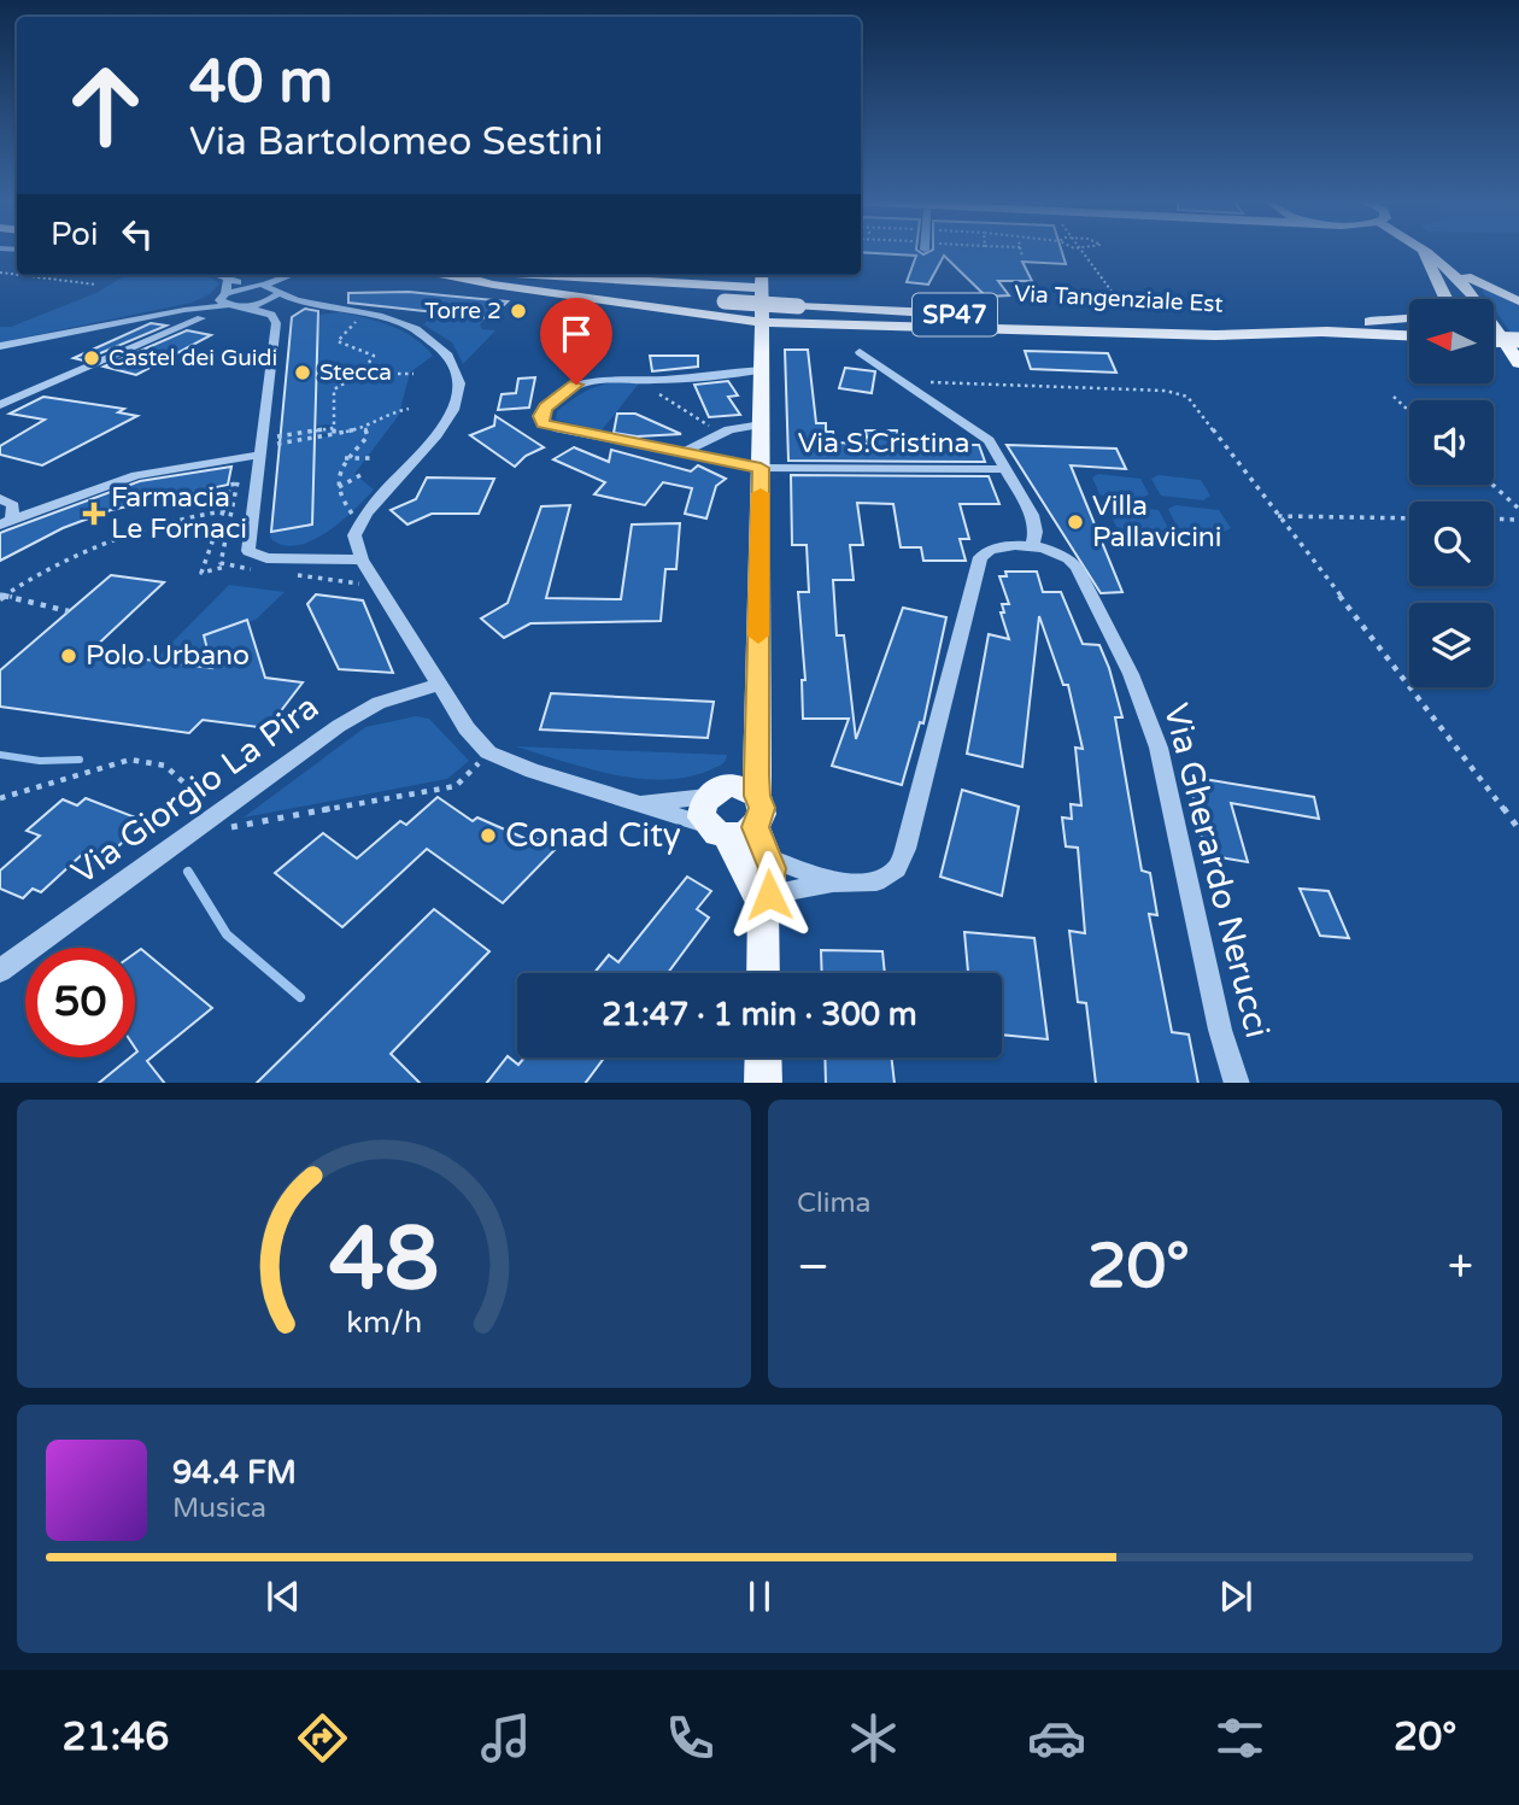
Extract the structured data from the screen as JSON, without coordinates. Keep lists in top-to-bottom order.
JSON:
{
  "streets": {
    "main road": ["Via Tangenziale Est", "SP47"],
    "street": ["Via S.Cristina", "Via Giorgio La Pira", "Via Gherardo Nerucci"]
  },
  "places": {
    "other": [
      "Torre 2",
      "Castel dei Guidi",
      "Stecca",
      "Villa Pallavicini",
      "Polo Urbano",
      "Conad City"
    ],
    "health": ["Farmacia Le Fornaci"]
  },
  "north": "left",
  "page": {
    "turn": ["40 m", "Via Bartolomeo Sestini"],
    "then": "Poi",
    "limit": "50",
    "trip": "21:47 · 1 min · 300 m",
    "tile": "Clima",
    "heat": ["−", "20°", "+"],
    "song": ["94.4 FM", "Musica"],
    "tabs": ["21:46", "20°"],
    "gauge": ["48", "km/h"]
  }
}
